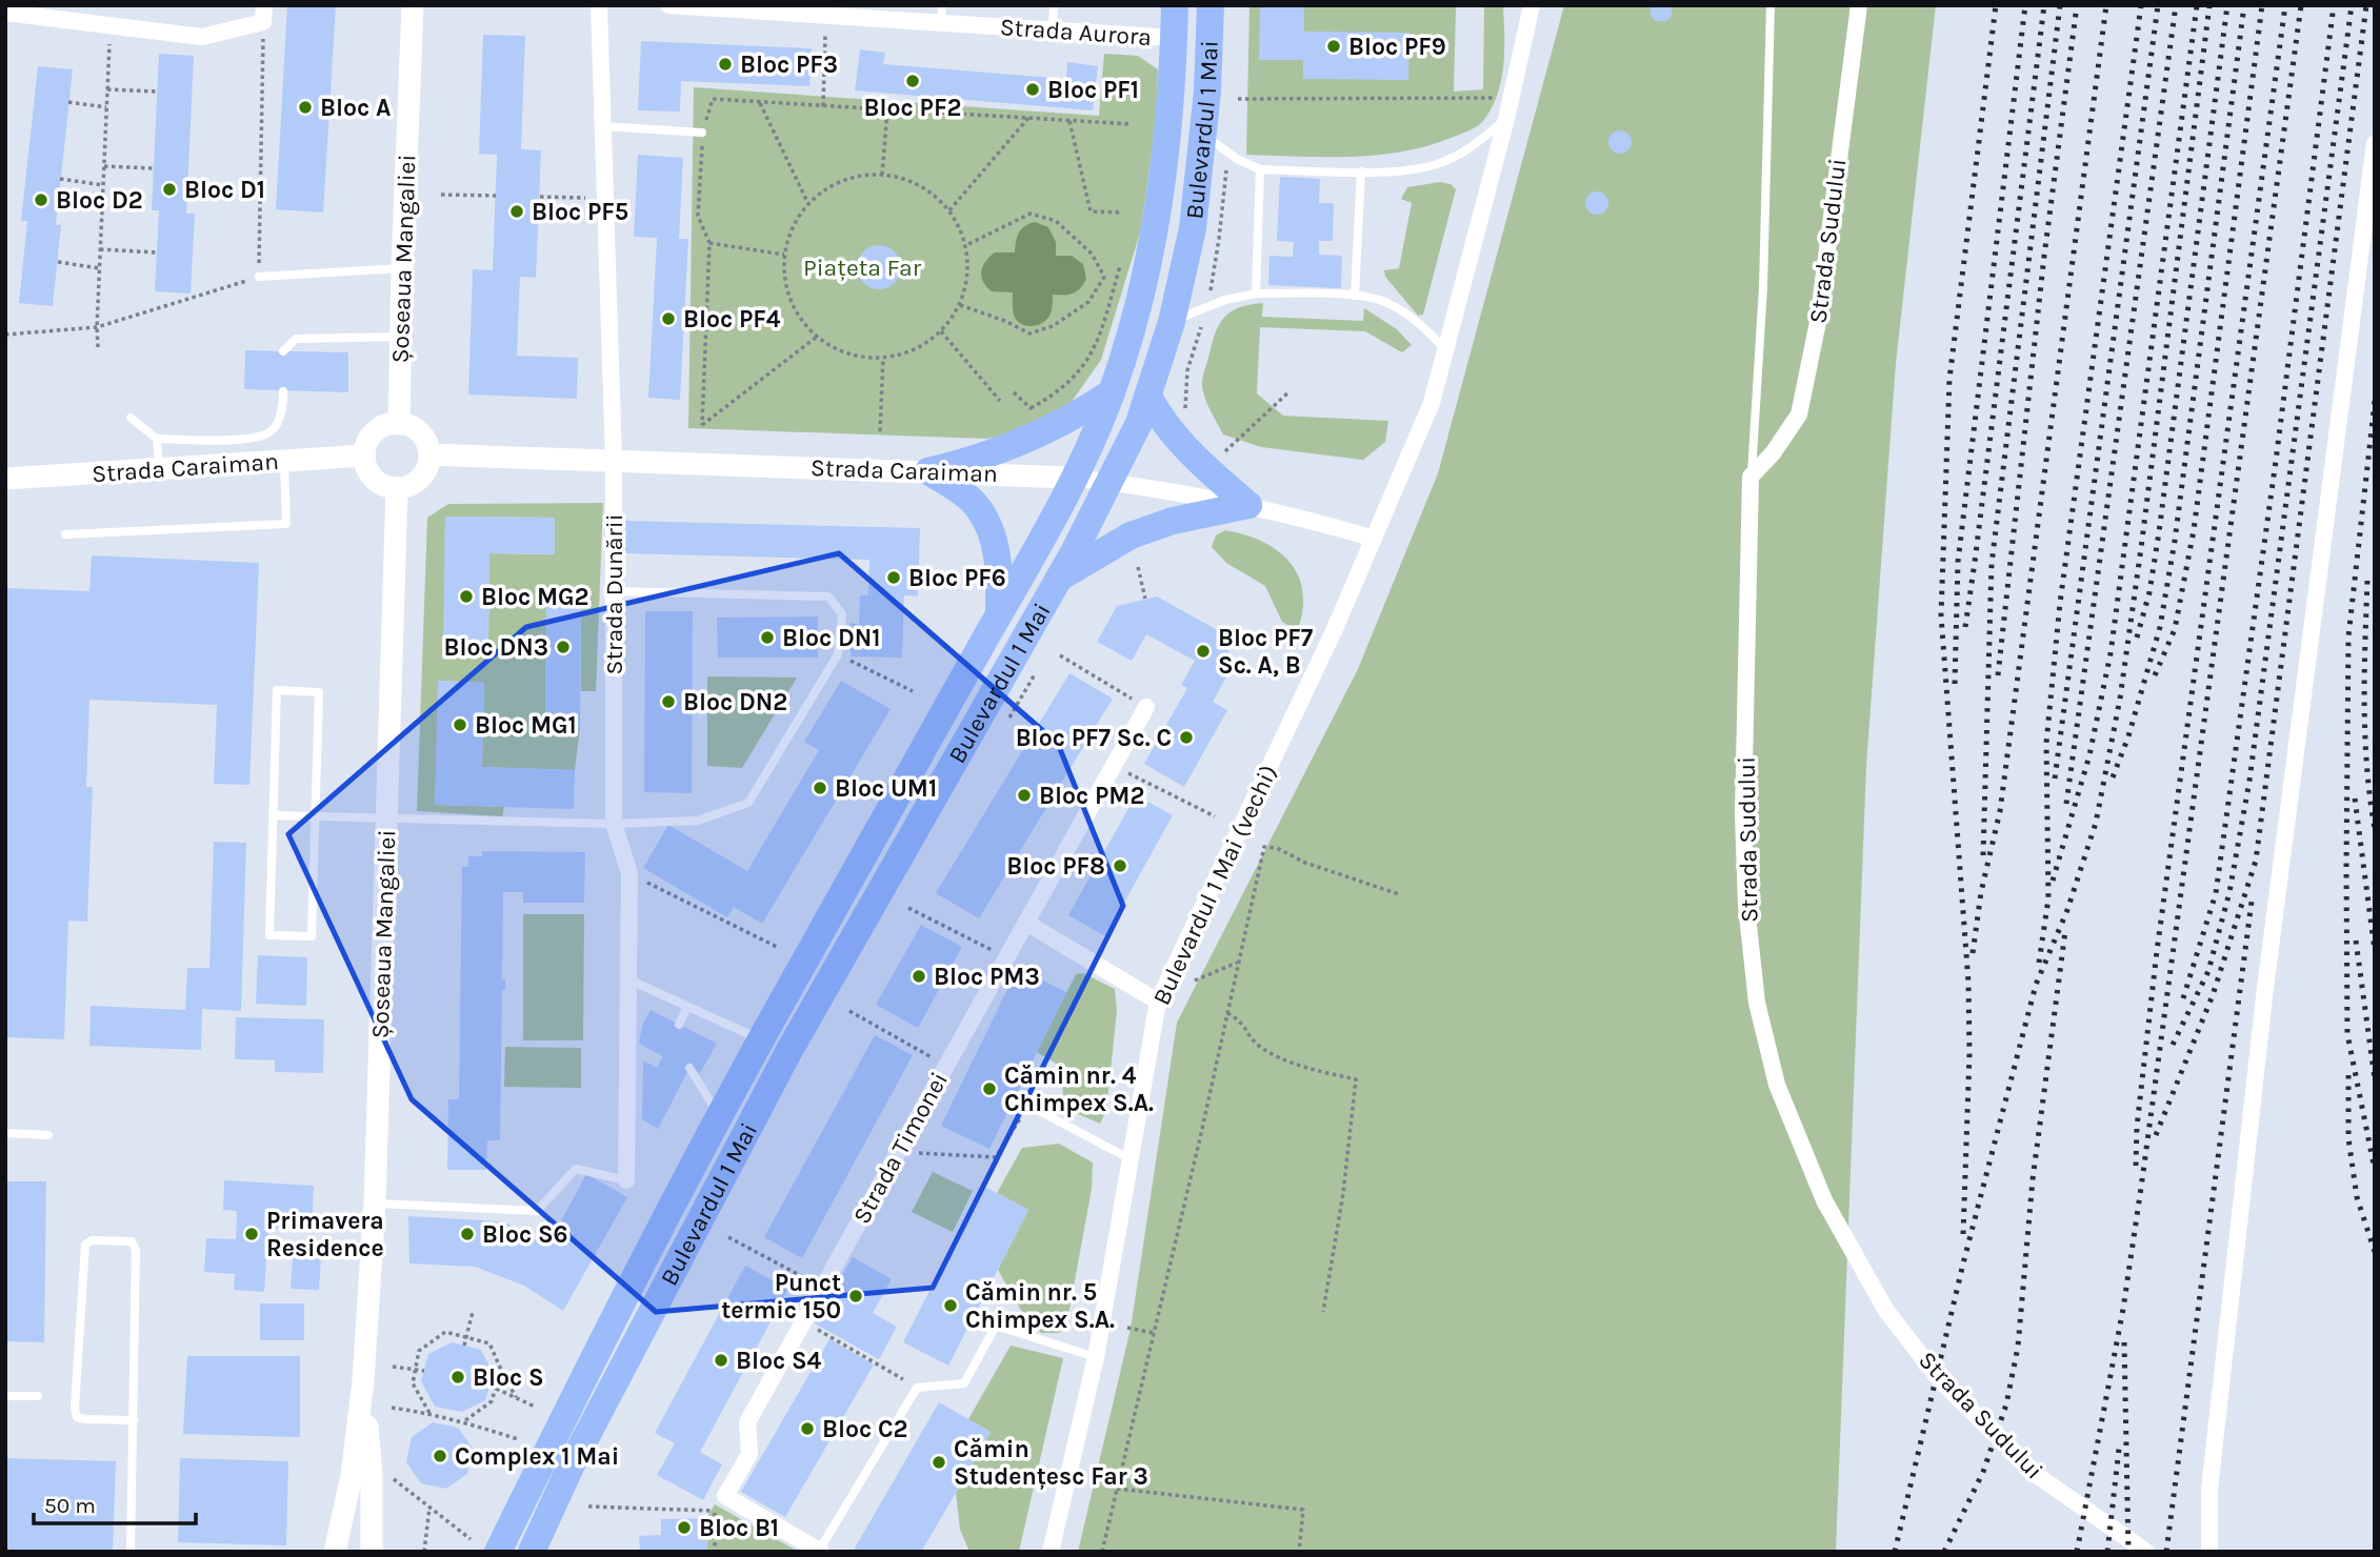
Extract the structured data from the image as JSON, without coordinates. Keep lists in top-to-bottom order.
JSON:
{
  "streets": {
    "main road": ["Bulevardul 1 Mai"],
    "street": [
      "Strada Aurora",
      "Strada Sudului",
      "Șoseaua Mangaliei",
      "Strada Caraiman",
      "Strada Dunării",
      "Bulevardul 1 Mai (vechi)",
      "Strada Timonei"
    ]
  },
  "crossings": [
    ["Strada Aurora", "Bulevardul 1 Mai"],
    ["Bulevardul 1 Mai", "Strada Caraiman"],
    ["Șoseaua Mangaliei", "Strada Caraiman"],
    ["Strada Caraiman", "Strada Dunării"],
    ["Strada Caraiman", "Bulevardul 1 Mai (vechi)"]
  ],
  "parks": ["Piațeta Far"],
  "places": [
    "Bloc PF9",
    "Bloc PF3",
    "Bloc PF2",
    "Bloc PF1",
    "Bloc A",
    "Bloc D1",
    "Bloc D2",
    "Bloc PF5",
    "Bloc PF4",
    "Bloc PF6",
    "Bloc MG2",
    "Bloc DN1",
    "Bloc DN3",
    "Bloc PF7 Sc. A, B",
    "Bloc DN2",
    "Bloc MG1",
    "Bloc PF7 Sc. C",
    "Bloc UM1",
    "Bloc PM2",
    "Bloc PF8",
    "Bloc PM3",
    "Cămin nr. 4 Chimpex S.A.",
    "Primavera Residence",
    "Bloc S6",
    "Punct termic 150",
    "Cămin nr. 5 Chimpex S.A.",
    "Bloc S4",
    "Bloc S",
    "Bloc C2",
    "Complex 1 Mai",
    "Cămin Studențesc Far 3",
    "Bloc B1"
  ],
  "scale_bar": "50 m"
}
